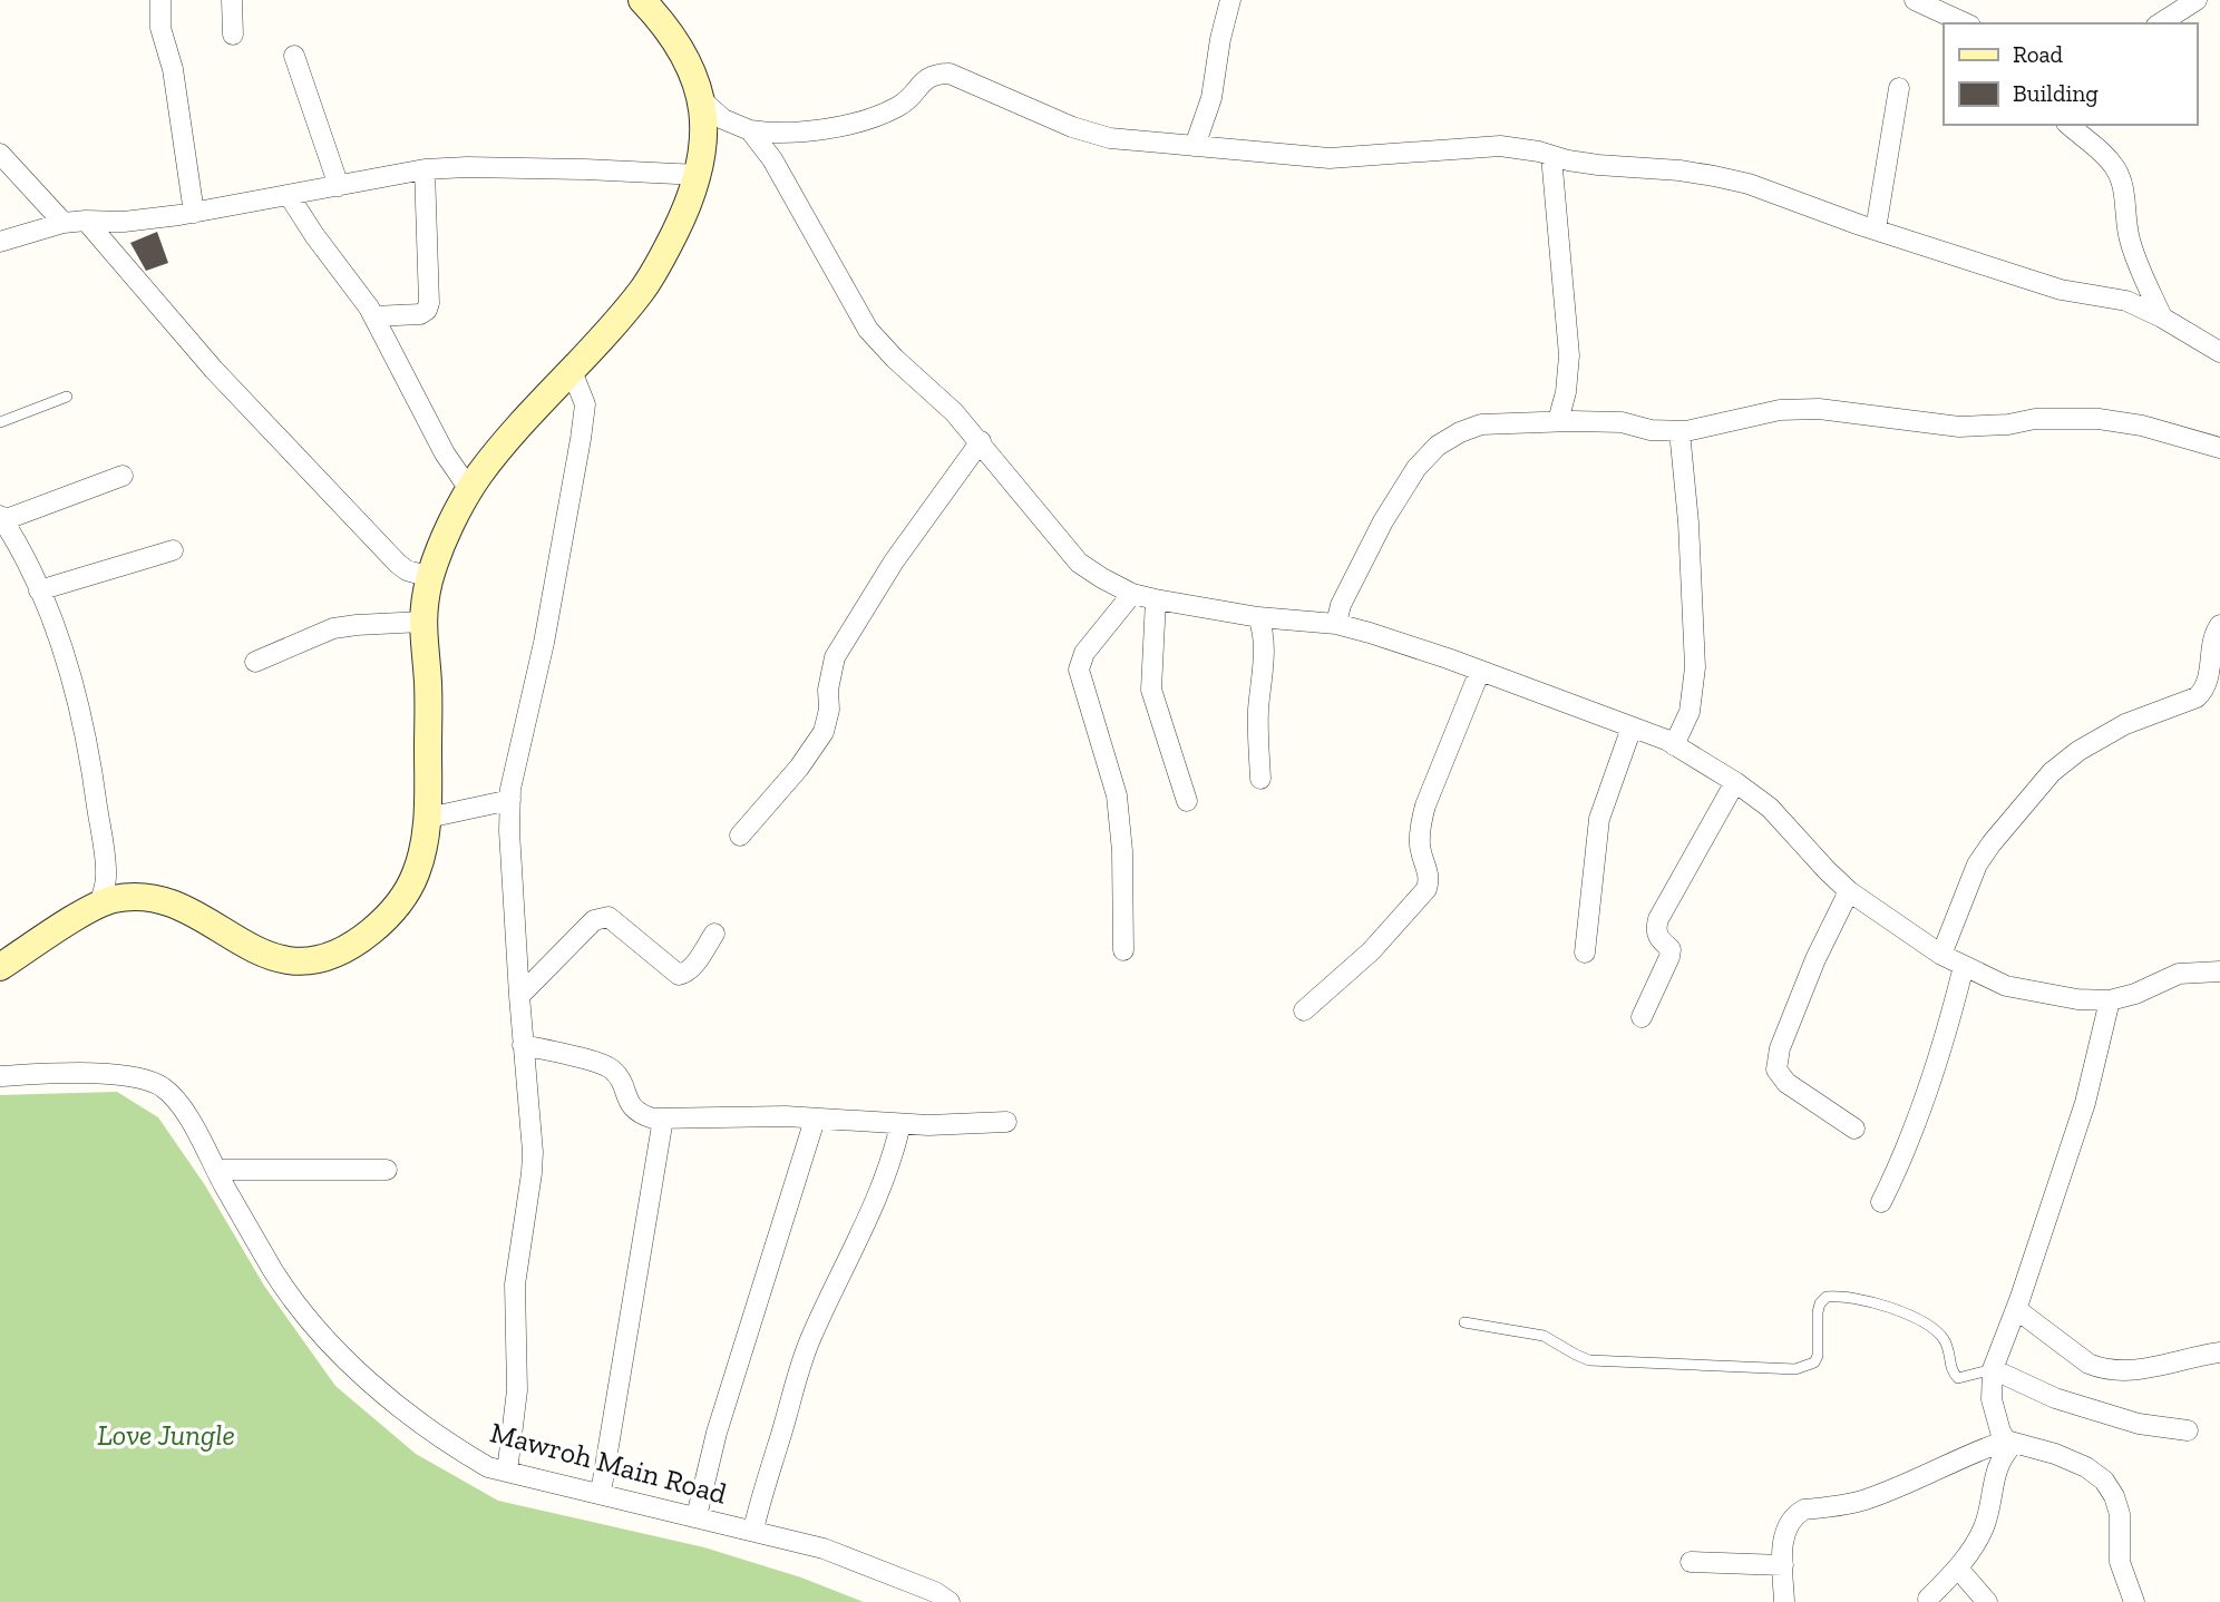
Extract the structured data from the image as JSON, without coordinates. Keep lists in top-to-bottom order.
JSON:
{
  "streets": {
    "street": ["Mawroh Main Road"]
  },
  "parks": ["Love Jungle"],
  "legend": ["Road", "Building"]
}
